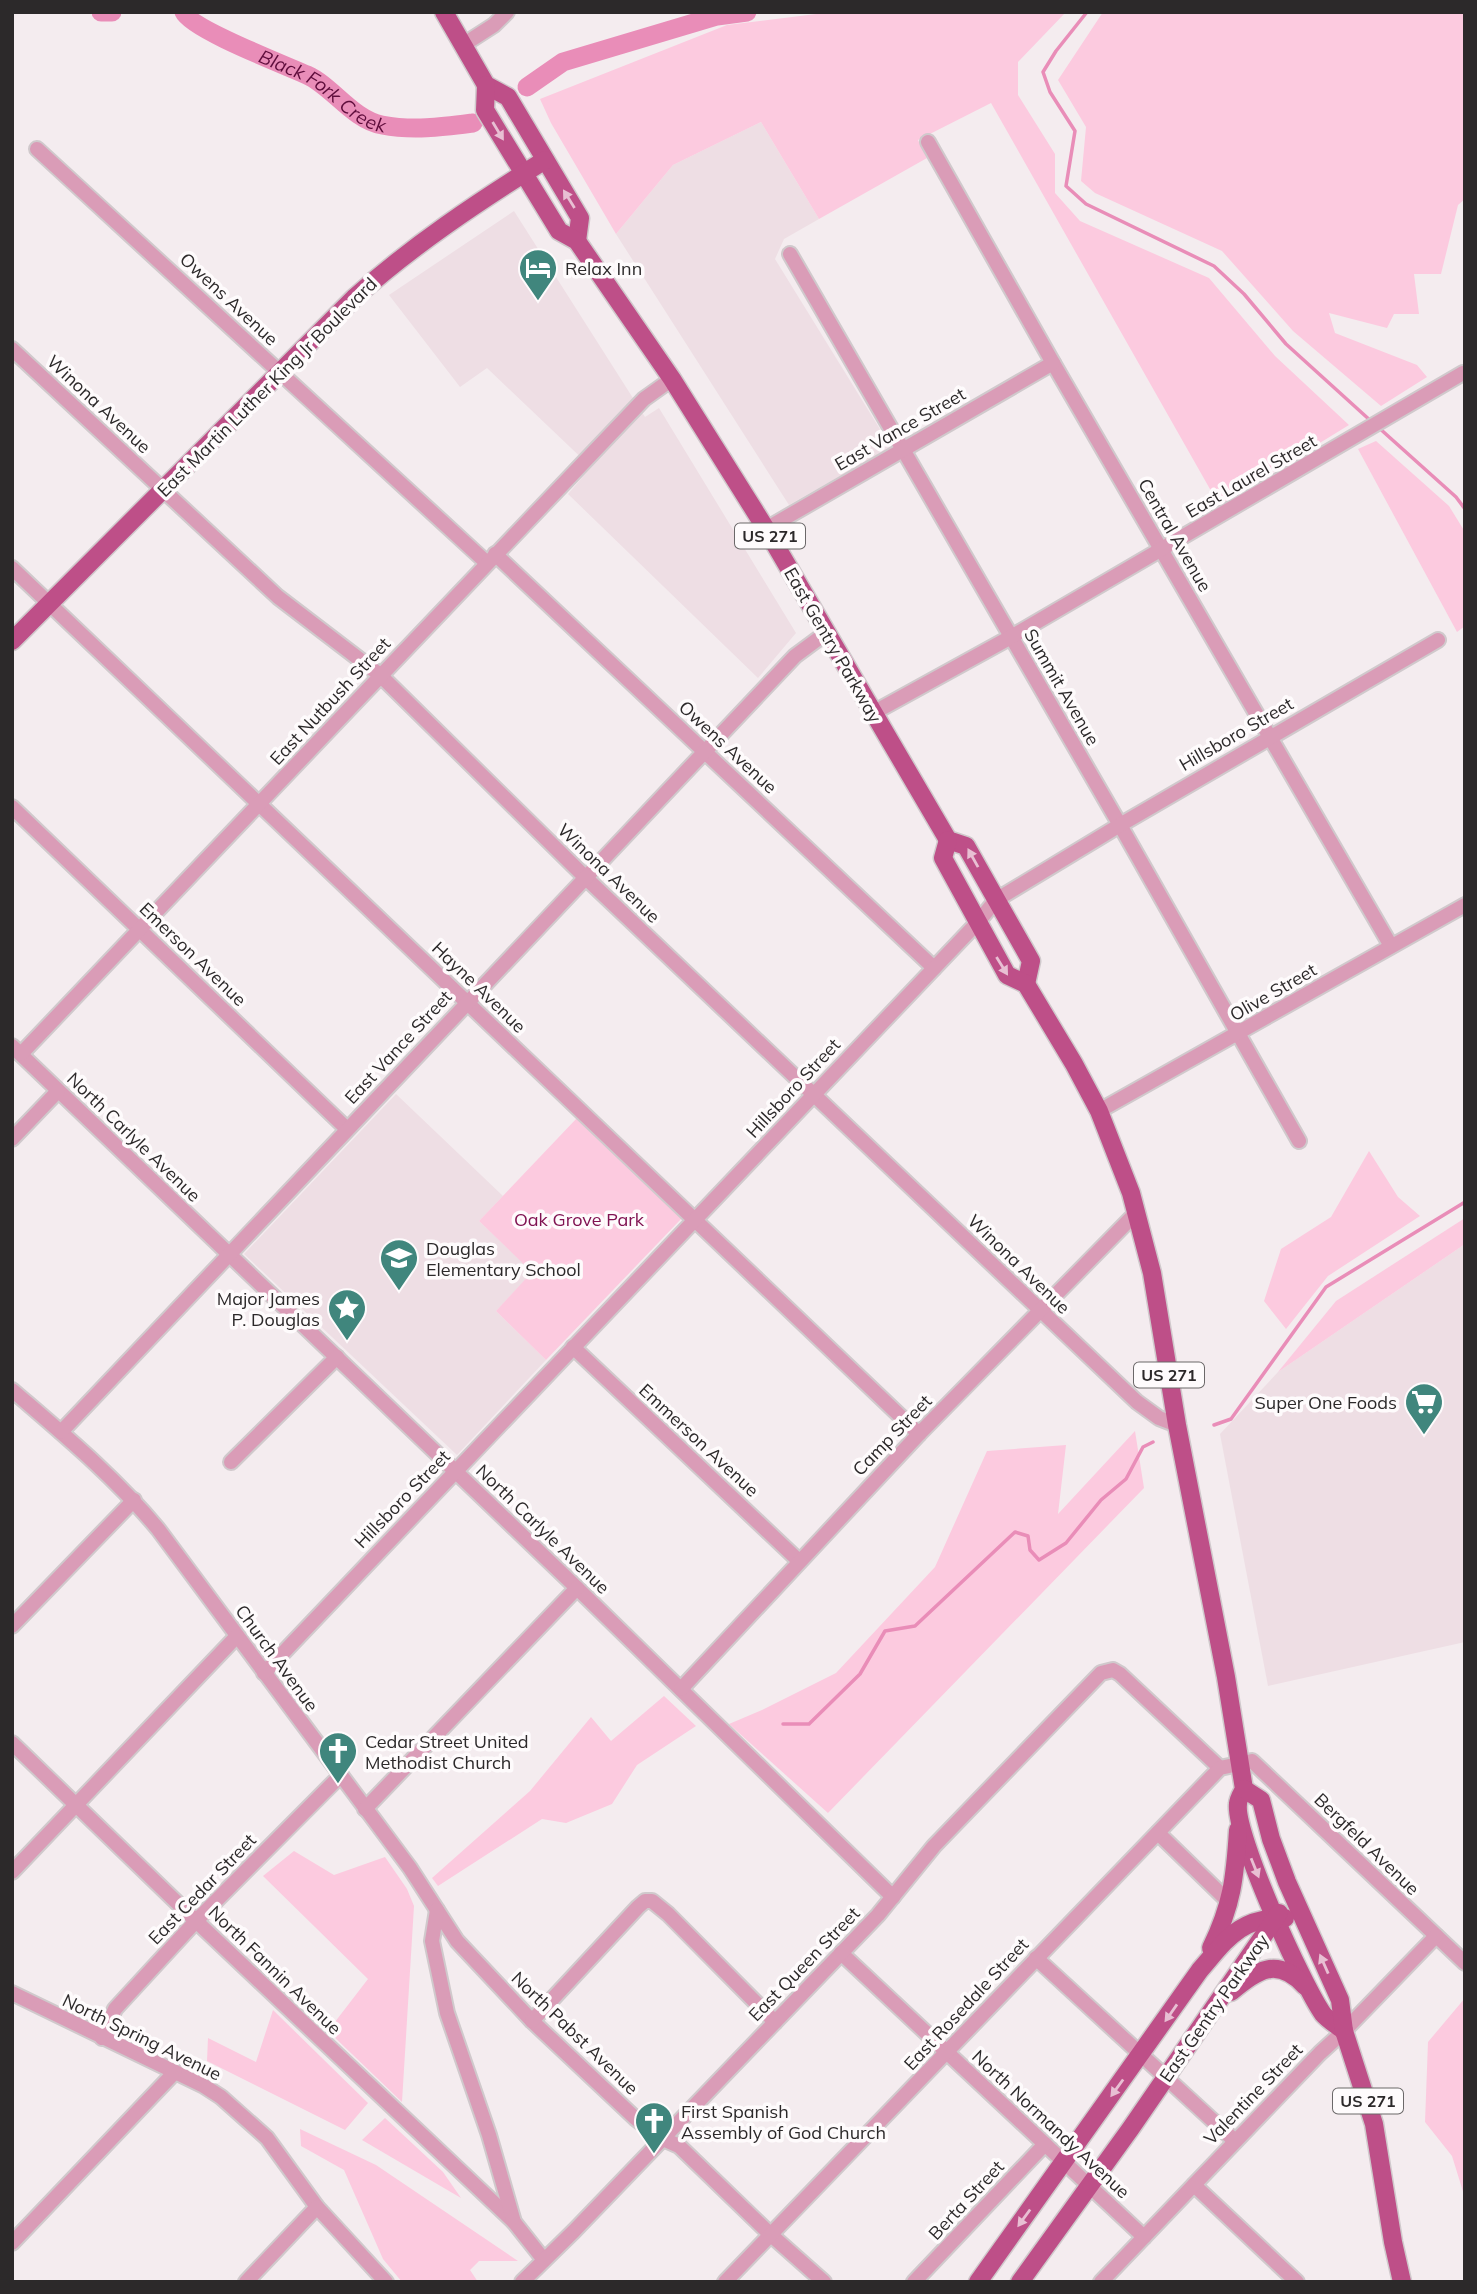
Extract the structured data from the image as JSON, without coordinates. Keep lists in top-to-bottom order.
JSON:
{
  "streets": {
    "main road": ["East Martin Luther King Jr Boulevard", "US 271", "East Gentry Parkway"],
    "street": [
      "Owens Avenue",
      "Winona Avenue",
      "East Vance Street",
      "East Laurel Street",
      "Central Avenue",
      "Summit Avenue",
      "East Nutbush Street",
      "Hillsboro Street",
      "Emerson Avenue",
      "Hayne Avenue",
      "Olive Street",
      "North Carlyle Avenue",
      "Camp Street",
      "Emmerson Avenue",
      "Church Avenue",
      "Bergfeld Avenue",
      "East Cedar Street",
      "East Queen Street",
      "North Fannin Avenue",
      "East Rosedale Street",
      "North Pabst Avenue",
      "North Spring Avenue",
      "Valentine Street",
      "North Normandy Avenue",
      "Berta Street"
    ]
  },
  "crossings": [
    ["Owens Avenue", "East Martin Luther King Jr Boulevard"],
    ["Owens Avenue", "East Vance Street"],
    ["Owens Avenue", "East Nutbush Street"],
    ["Owens Avenue", "Hillsboro Street"],
    ["East Martin Luther King Jr Boulevard", "Winona Avenue"],
    ["East Martin Luther King Jr Boulevard", "East Gentry Parkway"],
    ["East Martin Luther King Jr Boulevard", "Hayne Avenue"],
    ["Winona Avenue", "East Vance Street"],
    ["Winona Avenue", "East Gentry Parkway"],
    ["Winona Avenue", "East Nutbush Street"],
    ["Winona Avenue", "Hillsboro Street"],
    ["Winona Avenue", "Camp Street"],
    ["East Vance Street", "Central Avenue"],
    ["East Vance Street", "East Gentry Parkway"],
    ["East Vance Street", "Summit Avenue"],
    ["East Vance Street", "Emerson Avenue"],
    ["East Vance Street", "Hayne Avenue"],
    ["East Vance Street", "North Carlyle Avenue"],
    ["East Vance Street", "Church Avenue"],
    ["East Laurel Street", "Central Avenue"],
    ["East Laurel Street", "East Gentry Parkway"],
    ["East Laurel Street", "Summit Avenue"],
    ["Central Avenue", "Hillsboro Street"],
    ["Central Avenue", "Olive Street"],
    ["US 271", "East Gentry Parkway"],
    ["US 271", "Valentine Street"],
    ["East Gentry Parkway", "East Nutbush Street"],
    ["East Gentry Parkway", "Hillsboro Street"],
    ["East Gentry Parkway", "Olive Street"],
    ["East Gentry Parkway", "Camp Street"],
    ["East Gentry Parkway", "Bergfeld Avenue"],
    ["East Gentry Parkway", "North Normandy Avenue"],
    ["Summit Avenue", "Hillsboro Street"],
    ["Summit Avenue", "Olive Street"],
    ["East Nutbush Street", "Emerson Avenue"],
    ["East Nutbush Street", "Hayne Avenue"],
    ["East Nutbush Street", "North Carlyle Avenue"],
    ["Hillsboro Street", "Hayne Avenue"],
    ["Hillsboro Street", "North Carlyle Avenue"],
    ["Hillsboro Street", "Emmerson Avenue"],
    ["Hillsboro Street", "Church Avenue"],
    ["Hayne Avenue", "Camp Street"],
    ["North Carlyle Avenue", "Camp Street"],
    ["North Carlyle Avenue", "East Queen Street"],
    ["Camp Street", "Emmerson Avenue"],
    ["Church Avenue", "East Cedar Street"],
    ["Church Avenue", "North Pabst Avenue"],
    ["Bergfeld Avenue", "Valentine Street"],
    ["East Cedar Street", "North Fannin Avenue"],
    ["East Cedar Street", "North Spring Avenue"],
    ["East Queen Street", "East Rosedale Street"],
    ["East Queen Street", "North Pabst Avenue"],
    ["East Queen Street", "North Normandy Avenue"],
    ["East Rosedale Street", "North Pabst Avenue"],
    ["East Rosedale Street", "North Normandy Avenue"],
    ["Valentine Street", "North Normandy Avenue"],
    ["North Normandy Avenue", "Berta Street"]
  ],
  "water": ["Black Fork Creek"],
  "parks": ["Oak Grove Park"],
  "places": {
    "hotel": ["Relax Inn"],
    "school or university": ["Douglas Elementary School"],
    "place": ["Major James P. Douglas"],
    "supermarket": ["Super One Foods"],
    "church": ["Cedar Street United Methodist Church", "First Spanish Assembly of God Church"]
  }
}
